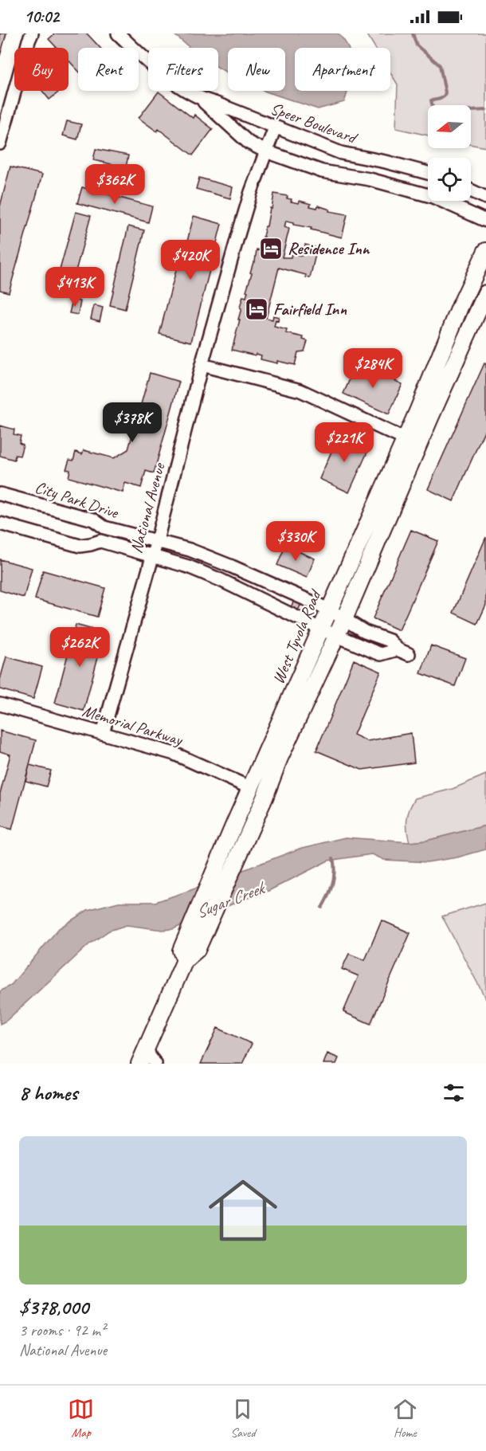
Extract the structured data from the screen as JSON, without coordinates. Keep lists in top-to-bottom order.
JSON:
{
  "streets": {
    "main road": ["West Tyvola Road"],
    "street": [
      "Speer Boulevard",
      "City Park Drive",
      "National Avenue",
      "Memorial Parkway"
    ]
  },
  "crossings": [
    ["Speer Boulevard", "National Avenue"],
    ["City Park Drive", "National Avenue"],
    ["City Park Drive", "West Tyvola Road"],
    ["National Avenue", "Memorial Parkway"],
    ["West Tyvola Road", "Memorial Parkway"]
  ],
  "water": ["Sugar Creek"],
  "places": {
    "hotel": ["Residence Inn", "Fairfield Inn"]
  },
  "north": "left",
  "page": {
    "status": "10:02",
    "chip": [
      "Buy",
      "Rent",
      "Filters",
      "New",
      "Apartment"
    ],
    "price": [
      "$362K",
      "$420K",
      "$413K",
      "$284K",
      "$378K",
      "$221K",
      "$330K",
      "$262K"
    ],
    "heading": "8 homes",
    "list": [
      {
        "name": "$378,000",
        "note": "3 rooms · 92 m² · National Avenue"
      }
    ],
    "tabs": ["Map", "Saved", "Home"]
  }
}
